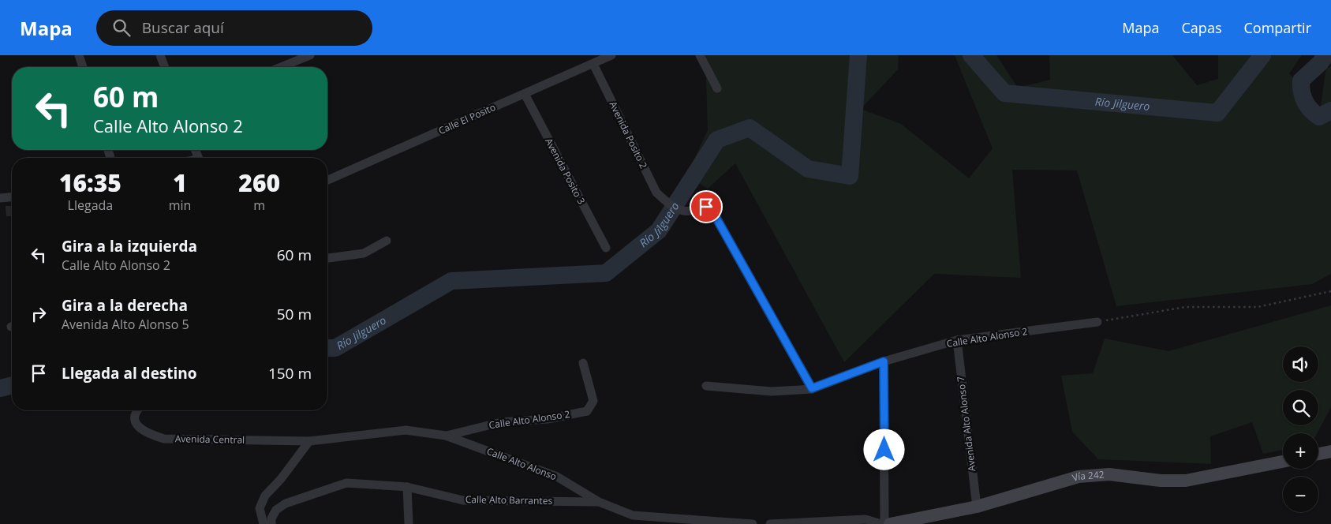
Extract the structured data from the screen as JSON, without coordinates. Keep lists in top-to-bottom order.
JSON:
{
  "streets": {
    "main road": ["Vía 242"],
    "street": [
      "Calle El Posito",
      "Avenida Posito 2",
      "Avenida Posito 3",
      "Calle Alto Alonso 2",
      "Avenida Alto Alonso 7",
      "Avenida Central",
      "Calle Alto Alonso",
      "Calle Alto Barrantes"
    ]
  },
  "crossings": [
    ["Calle El Posito", "Avenida Posito 2"],
    ["Calle El Posito", "Avenida Posito 3"],
    ["Avenida Posito 2", "Calle Alto Alonso 2"],
    ["Calle Alto Alonso 2", "Avenida Alto Alonso 7"],
    ["Calle Alto Alonso 2", "Calle Alto Alonso"],
    ["Avenida Alto Alonso 7", "Vía 242"],
    ["Avenida Central", "Calle Alto Alonso"],
    ["Calle Alto Alonso", "Calle Alto Barrantes"]
  ],
  "water": ["Río Jilguero"],
  "page": {
    "header": "Mapa",
    "search": "Buscar aquí",
    "nav": ["Mapa", "Capas", "Compartir"],
    "turn": ["60 m", "Calle Alto Alonso 2"],
    "eta": [
      "16:35",
      "Llegada",
      "1",
      "min",
      "260",
      "m"
    ],
    "list": [
      {
        "name": "Gira a la izquierda",
        "note": "Calle Alto Alonso 2",
        "value": "60 m"
      },
      {
        "name": "Gira a la derecha",
        "note": "Avenida Alto Alonso 5",
        "value": "50 m"
      },
      {
        "name": "Llegada al destino",
        "value": "150 m"
      }
    ],
    "map_buttons": ["+", "−"]
  }
}
